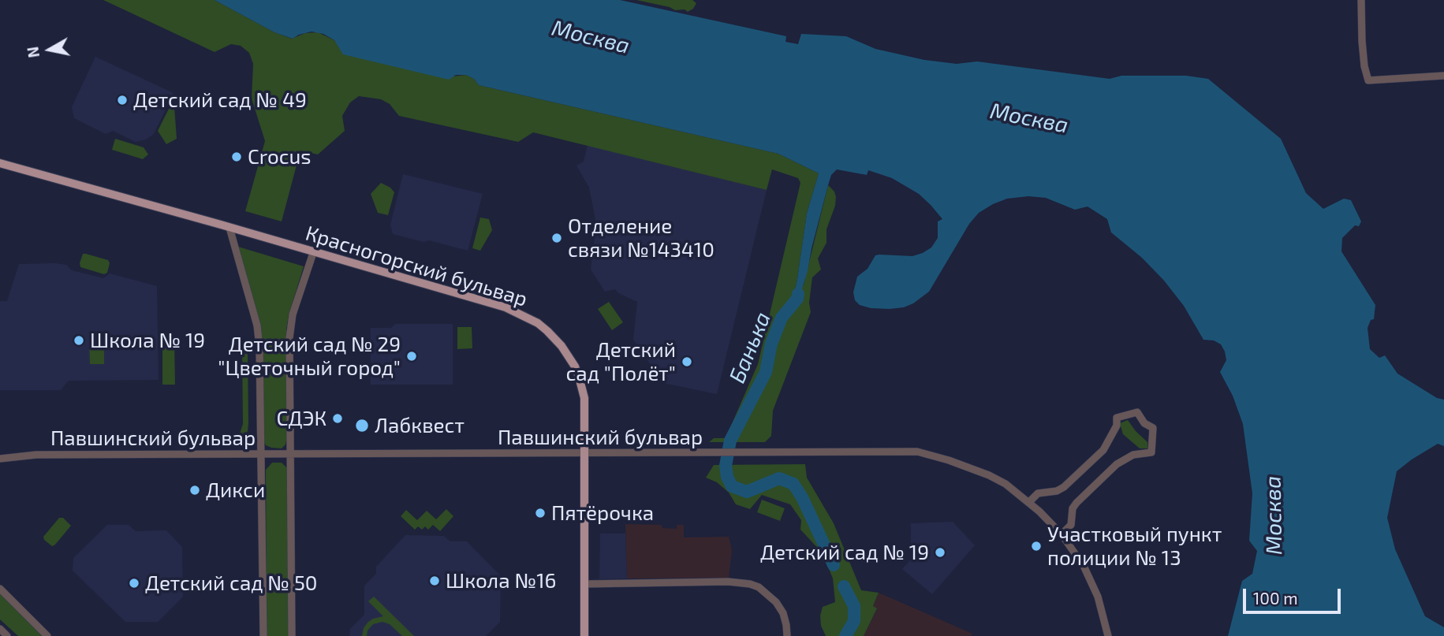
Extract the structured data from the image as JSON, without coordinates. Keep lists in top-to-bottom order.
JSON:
{
  "streets": {
    "main road": ["Красногорский бульвар"],
    "street": ["Павшинский бульвар"]
  },
  "crossings": [
    ["Красногорский бульвар", "Павшинский бульвар"]
  ],
  "water": ["Москва", "Банька"],
  "places": [
    "Детский сад № 49",
    "Crocus",
    "Отделение связи №143410",
    "Школа № 19",
    "Детский сад № 29 \"Цветочный город\"",
    "Детский сад \"Полёт\"",
    "СДЭК",
    "Лабквест",
    "Дикси",
    "Пятёрочка",
    "Участковый пункт полиции № 13",
    "Детский сад № 19",
    "Школа №16",
    "Детский сад № 50"
  ],
  "scale_bar": "100 m",
  "north": "left"
}
